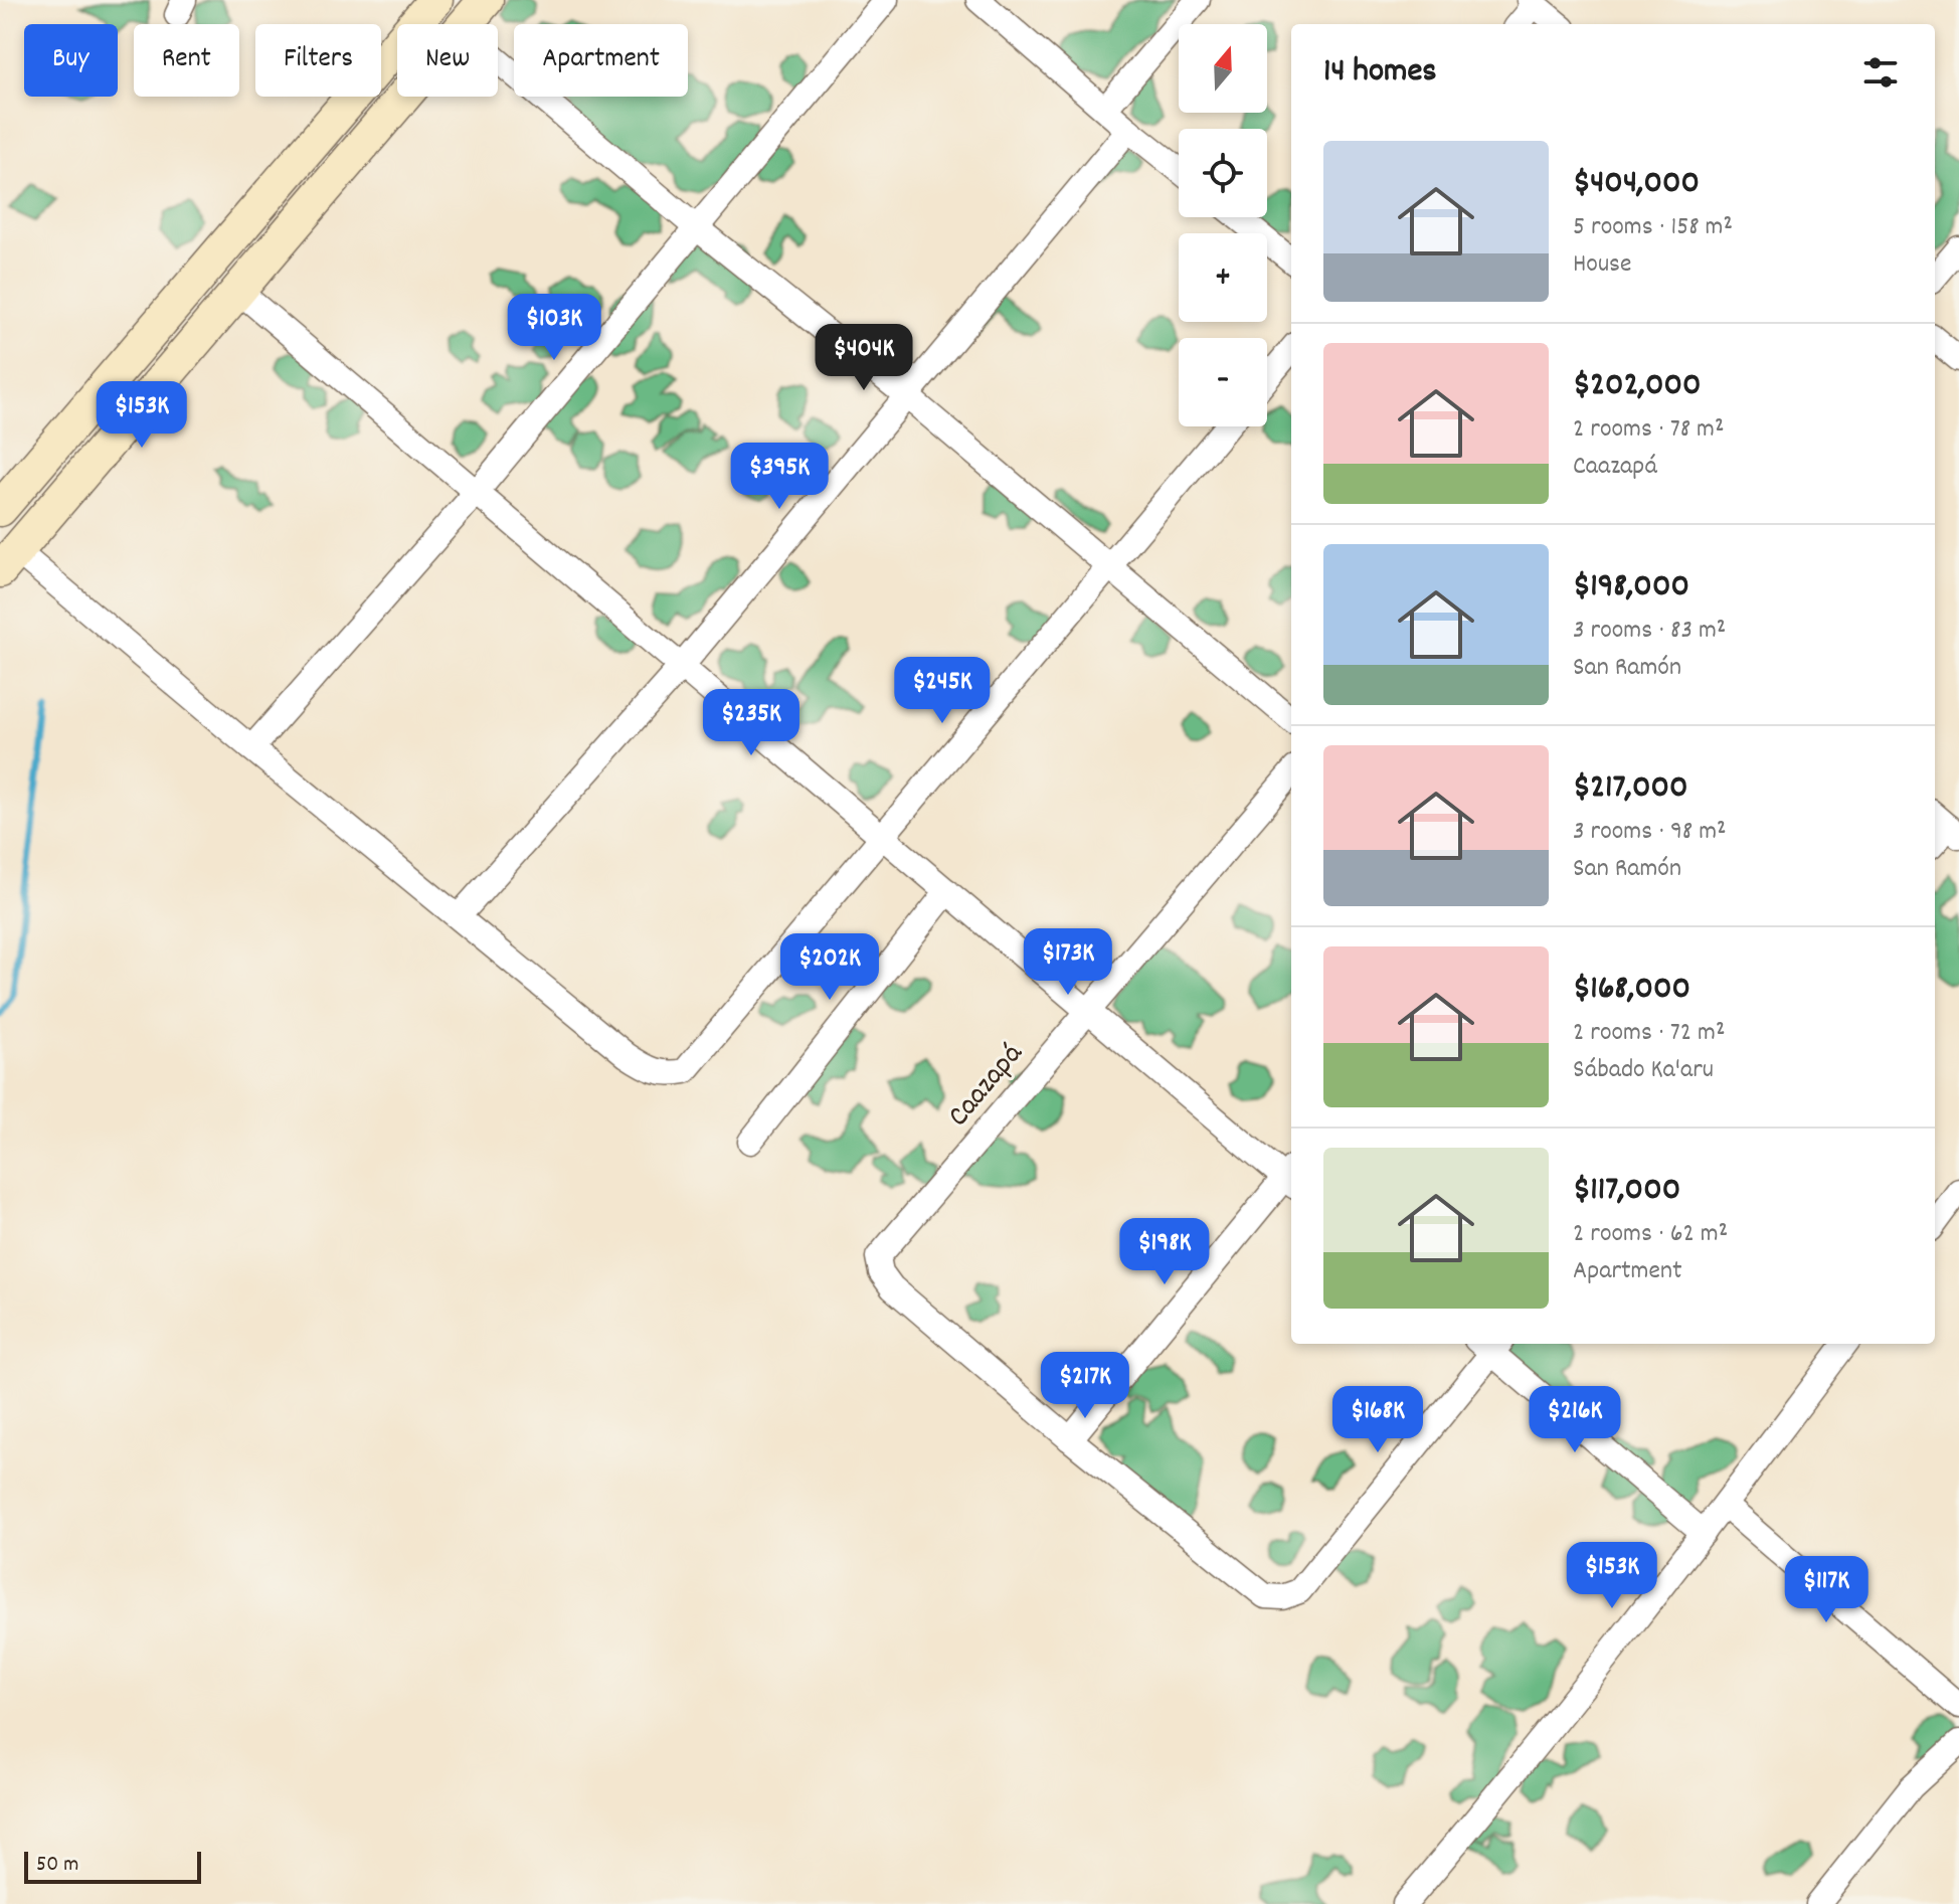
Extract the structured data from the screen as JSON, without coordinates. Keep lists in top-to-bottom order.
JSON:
{
  "streets": {
    "street": ["Caazapá"]
  },
  "scale_bar": "50 m",
  "north": "top",
  "page": {
    "map_buttons": ["+", "−"],
    "chip": [
      "Buy",
      "Rent",
      "Filters",
      "New",
      "Apartment"
    ],
    "heading": "14 homes",
    "list": [
      {
        "name": "$404,000",
        "note": "5 rooms · 158 m² · House"
      },
      {
        "name": "$202,000",
        "note": "2 rooms · 78 m² · Caazapá"
      },
      {
        "name": "$198,000",
        "note": "3 rooms · 83 m² · San Ramón"
      },
      {
        "name": "$217,000",
        "note": "3 rooms · 98 m² · San Ramón"
      },
      {
        "name": "$168,000",
        "note": "2 rooms · 72 m² · Sábado Ka'aru"
      },
      {
        "name": "$117,000",
        "note": "2 rooms · 62 m² · Apartment"
      }
    ],
    "price": [
      "$103K",
      "$404K",
      "$153K",
      "$395K",
      "$245K",
      "$235K",
      "$173K",
      "$202K",
      "$198K",
      "$217K",
      "$168K",
      "$216K",
      "$153K",
      "$117K"
    ],
    "scale": "50 m"
  }
}
